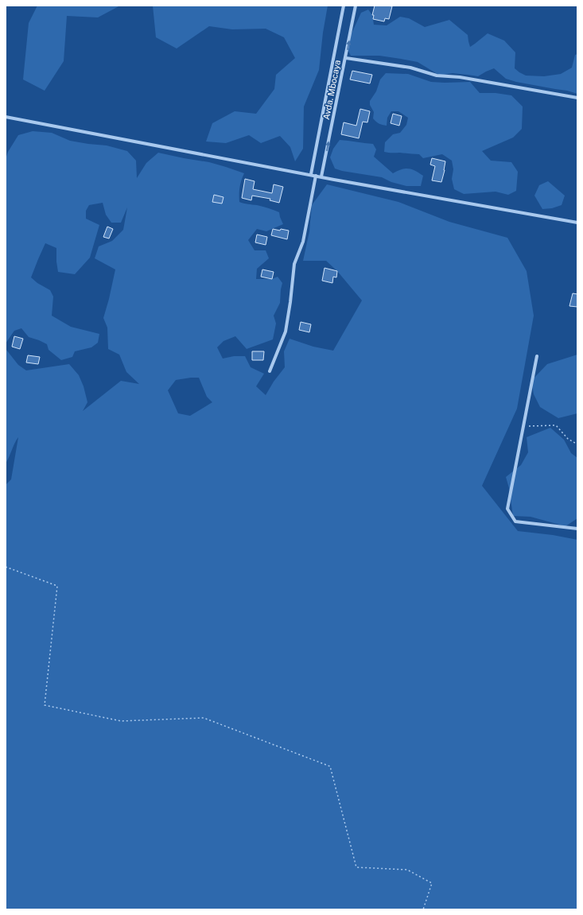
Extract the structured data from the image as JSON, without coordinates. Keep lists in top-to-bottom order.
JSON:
{
  "streets": {
    "street": ["Avda. Mbocaya"]
  }
}
